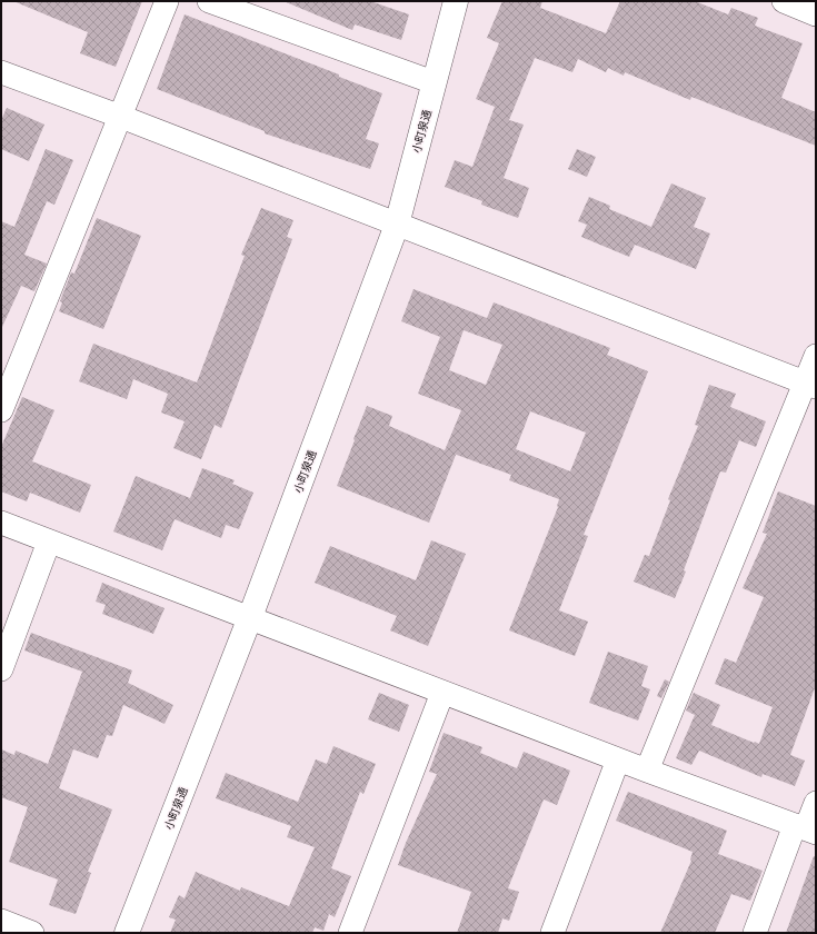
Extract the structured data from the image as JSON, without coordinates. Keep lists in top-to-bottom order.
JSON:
{
  "streets": {
    "street": ["小町泉通"]
  }
}
